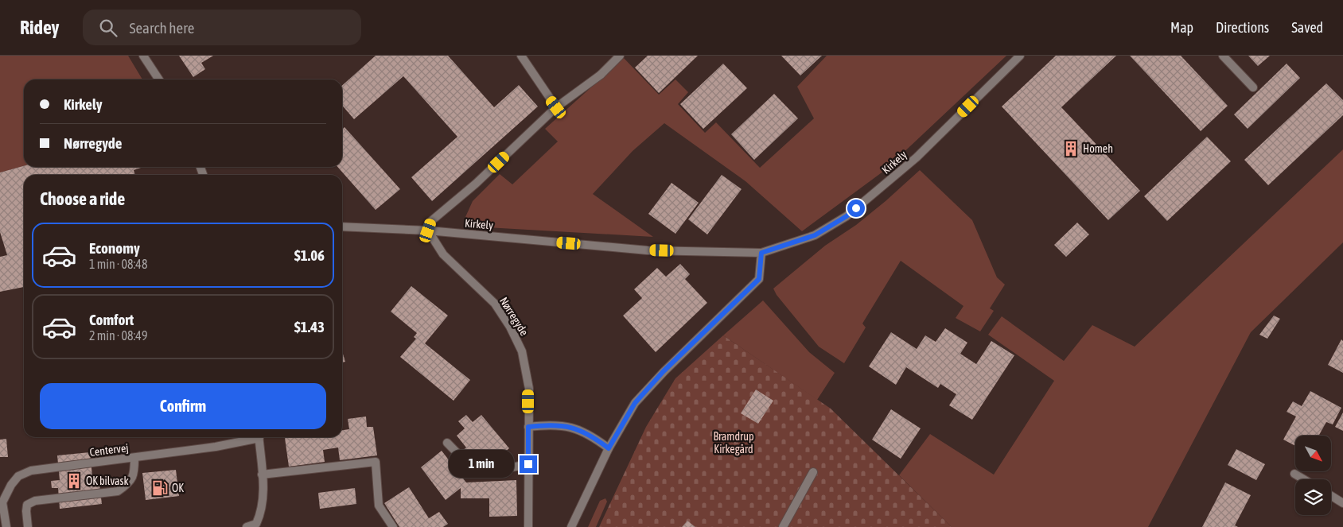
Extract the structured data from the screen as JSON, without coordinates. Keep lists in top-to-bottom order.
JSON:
{
  "streets": {
    "street": ["Kirkely", "Nørregyde", "Centervej"]
  },
  "crossings": [
    ["Kirkely", "Nørregyde"]
  ],
  "parks": ["Bramdrup Kirkegård"],
  "places": {
    "building": ["Homeh", "OK bilvask"],
    "fuel station": ["OK"]
  },
  "north": "bottom right",
  "page": {
    "header": "Ridey",
    "search": "Search here",
    "nav": ["Map", "Directions", "Saved"],
    "banner": ["Kirkely", "Nørregyde"],
    "heading": "Choose a ride",
    "list": [
      {
        "name": "Economy",
        "note": "1 min · 08:48",
        "value": "$1.06"
      },
      {
        "name": "Comfort",
        "note": "2 min · 08:49",
        "value": "$1.43"
      }
    ],
    "buttons": "Confirm",
    "bubble": "1 min"
  }
}
